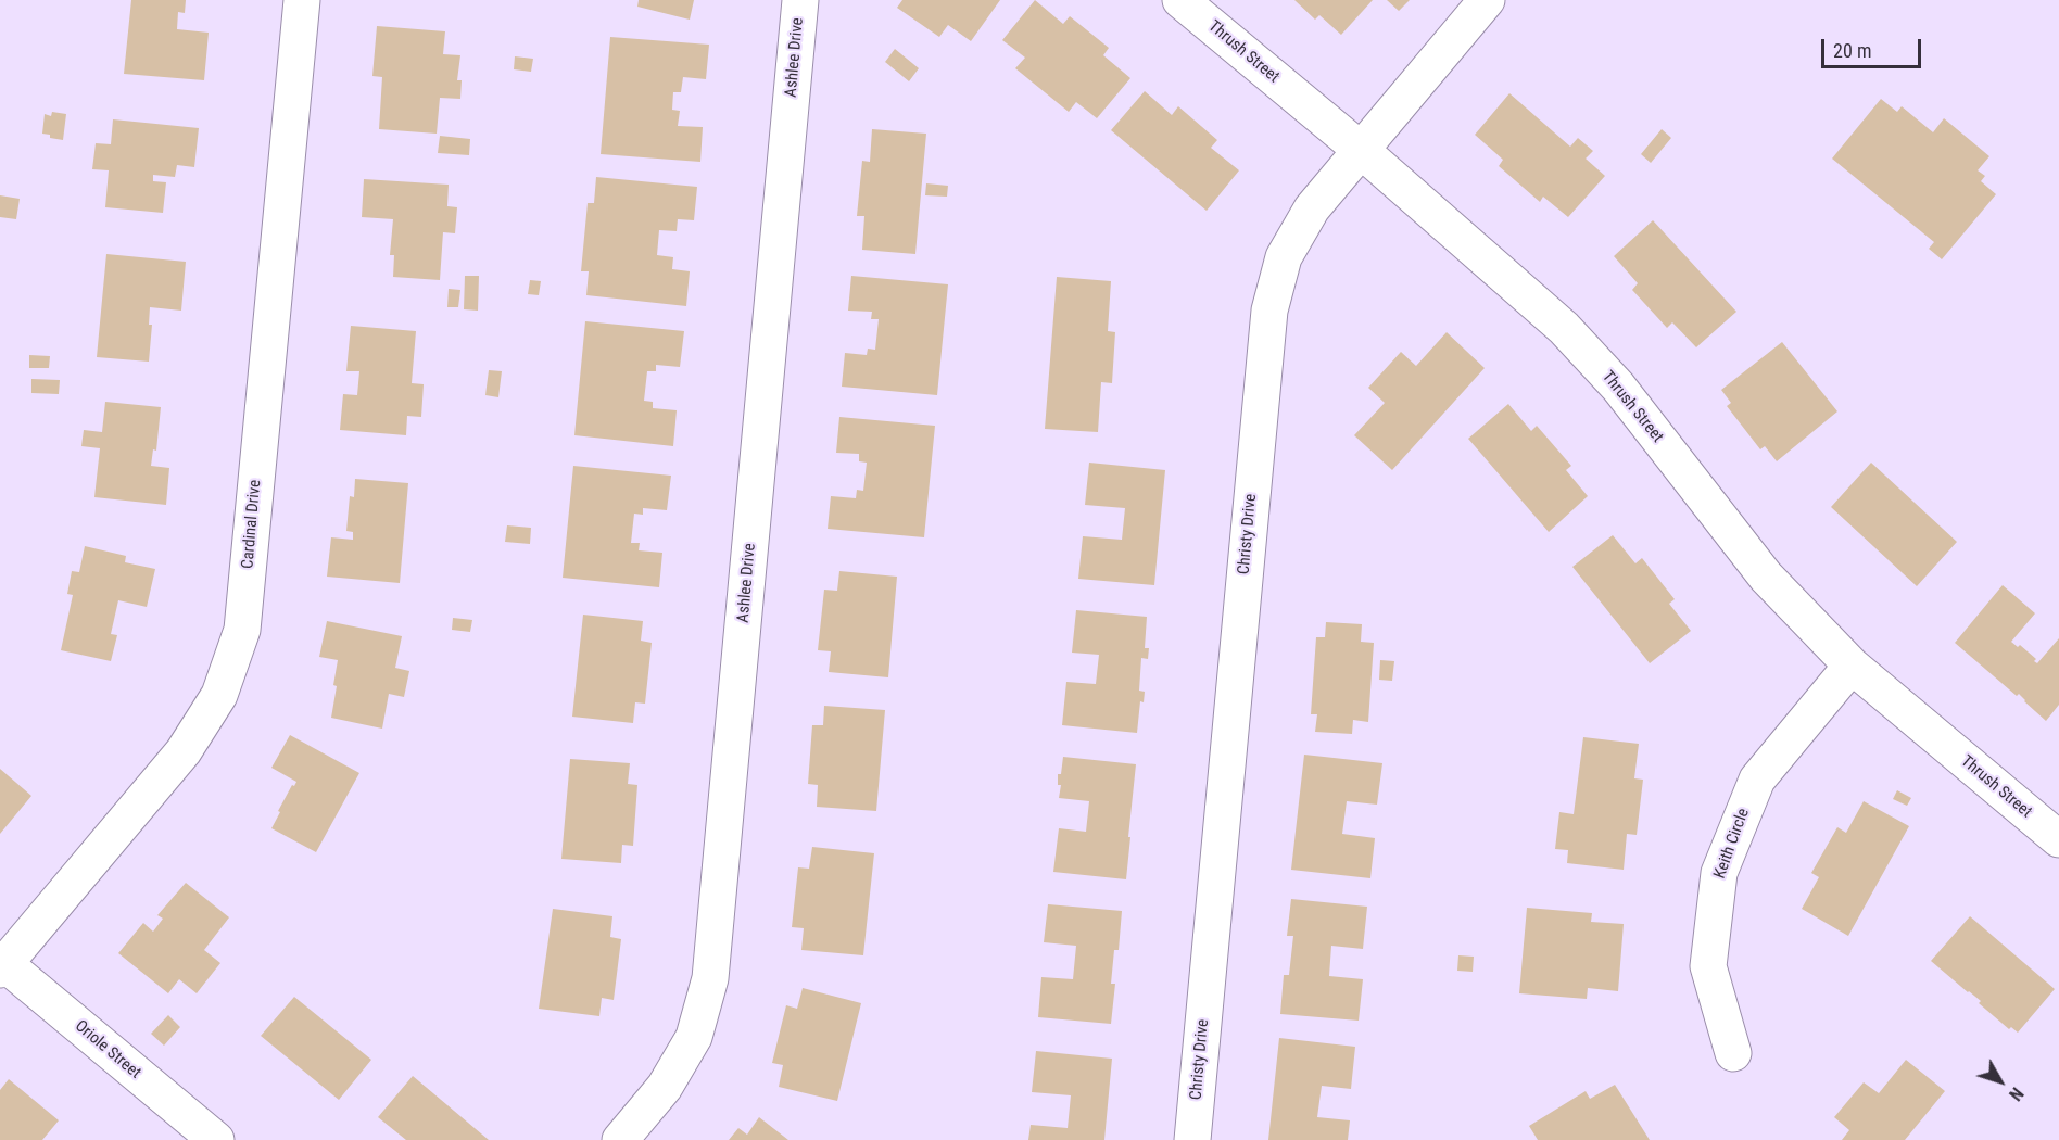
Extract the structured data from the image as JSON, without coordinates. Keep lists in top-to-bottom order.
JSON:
{
  "streets": {
    "street": [
      "Thrush Street",
      "Ashlee Drive",
      "Cardinal Drive",
      "Christy Drive",
      "Keith Circle",
      "Oriole Street"
    ]
  },
  "crossings": [
    ["Thrush Street", "Christy Drive"],
    ["Thrush Street", "Keith Circle"],
    ["Cardinal Drive", "Oriole Street"]
  ],
  "scale_bar": "20 m",
  "north": "bottom right"
}
